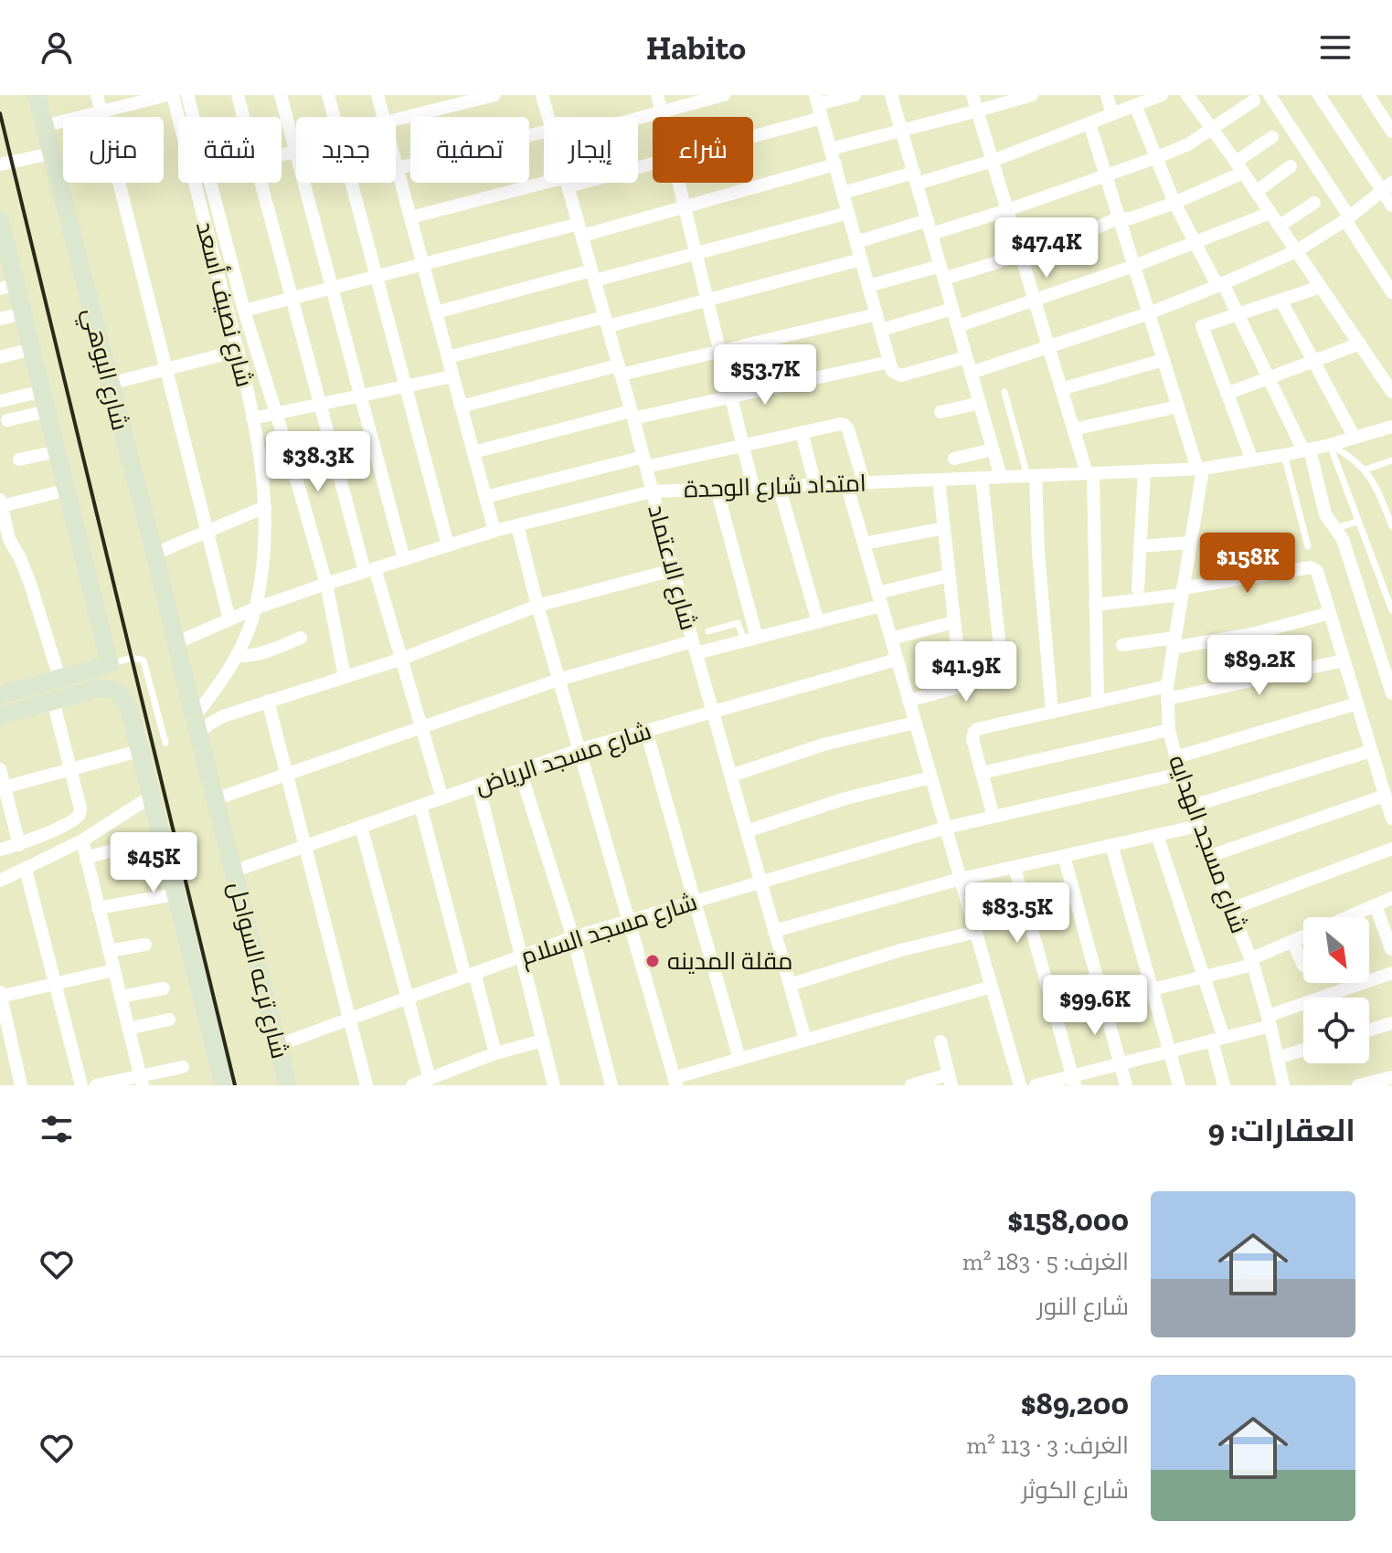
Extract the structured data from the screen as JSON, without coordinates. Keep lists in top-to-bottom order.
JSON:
{
  "streets": {
    "main road": ["شارع البوهي", "شارع ترعه السواحل"],
    "street": [
      "شارع نصيف أسعد",
      "امتداد شارع الوحدة",
      "شارع الاعتماد",
      "شارع مسجد الرياض",
      "شارع مسجد الهدايه",
      "شارع مسجد السلام"
    ]
  },
  "crossings": [
    ["شارع نصيف أسعد", "امتداد شارع الوحدة"],
    ["شارع نصيف أسعد", "شارع ترعه السواحل"],
    ["شارع البوهي", "امتداد شارع الوحدة"],
    ["شارع البوهي", "شارع ترعه السواحل"],
    ["امتداد شارع الوحدة", "شارع الاعتماد"],
    ["امتداد شارع الوحدة", "شارع مسجد الهدايه"],
    ["امتداد شارع الوحدة", "شارع ترعه السواحل"],
    ["شارع الاعتماد", "شارع مسجد الرياض"],
    ["شارع الاعتماد", "شارع مسجد السلام"],
    ["شارع مسجد الرياض", "شارع ترعه السواحل"],
    ["شارع مسجد الهدايه", "شارع مسجد السلام"],
    ["شارع مسجد السلام", "شارع ترعه السواحل"]
  ],
  "places": ["مقلة المدينه"],
  "north": "bottom right",
  "page": {
    "header": "Habito",
    "chip": [
      "شراء",
      "إيجار",
      "تصفية",
      "جديد",
      "شقة",
      "منزل"
    ],
    "price": [
      "$47.4K",
      "$53.7K",
      "$38.3K",
      "$158K",
      "$89.2K",
      "$41.9K",
      "$45K",
      "$83.5K",
      "$99.6K"
    ],
    "heading": "العقارات: 9",
    "list": [
      {
        "name": "$158,000",
        "note": "الغرف: 5 · 183 m² · شارع النور"
      },
      {
        "name": "$89,200",
        "note": "الغرف: 3 · 113 m² · شارع الكوثر"
      }
    ]
  }
}
